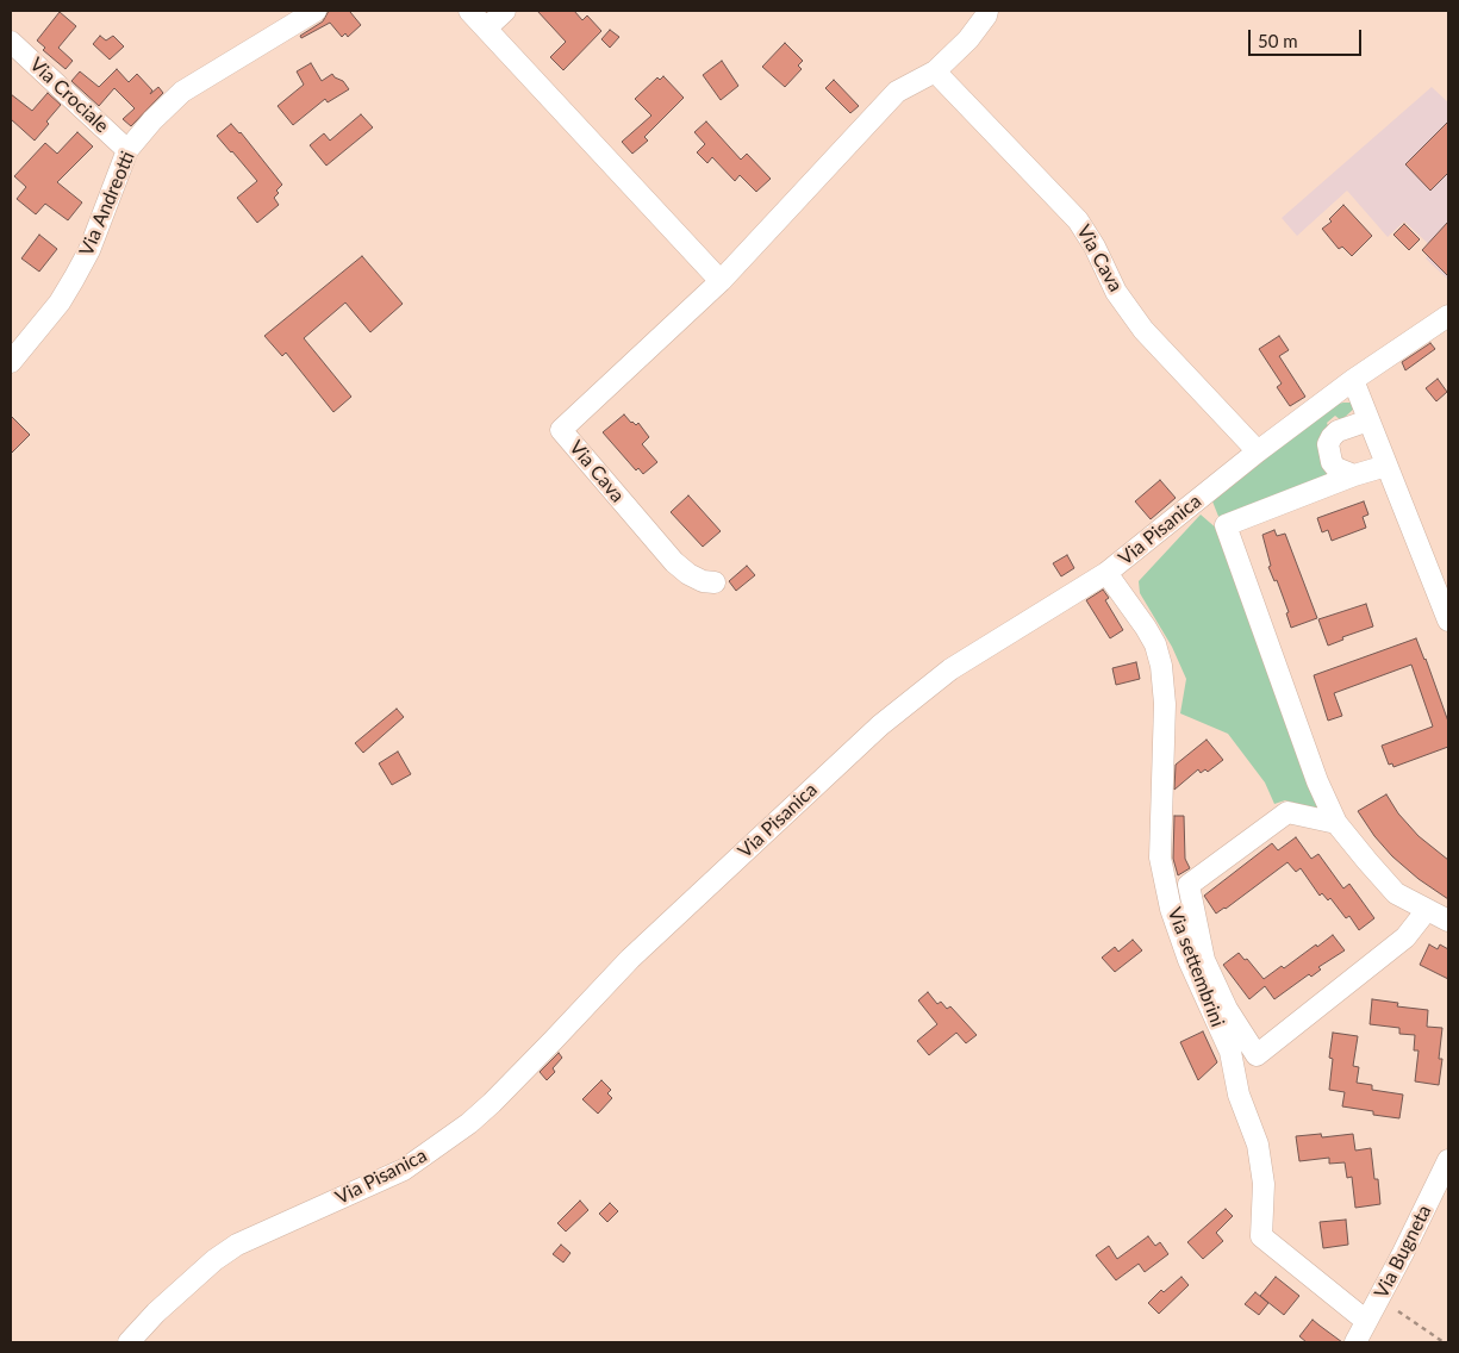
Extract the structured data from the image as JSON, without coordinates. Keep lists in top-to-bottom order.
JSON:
{
  "streets": {
    "street": [
      "Via Crociale",
      "Via Andreotti",
      "Via Cava",
      "Via Pisanica",
      "Via settembrini",
      "Via Bugneta"
    ]
  },
  "crossings": [
    ["Via Crociale", "Via Andreotti"],
    ["Via Cava", "Via Pisanica"],
    ["Via Pisanica", "Via settembrini"],
    ["Via settembrini", "Via Bugneta"]
  ],
  "scale_bar": "50 m"
}
